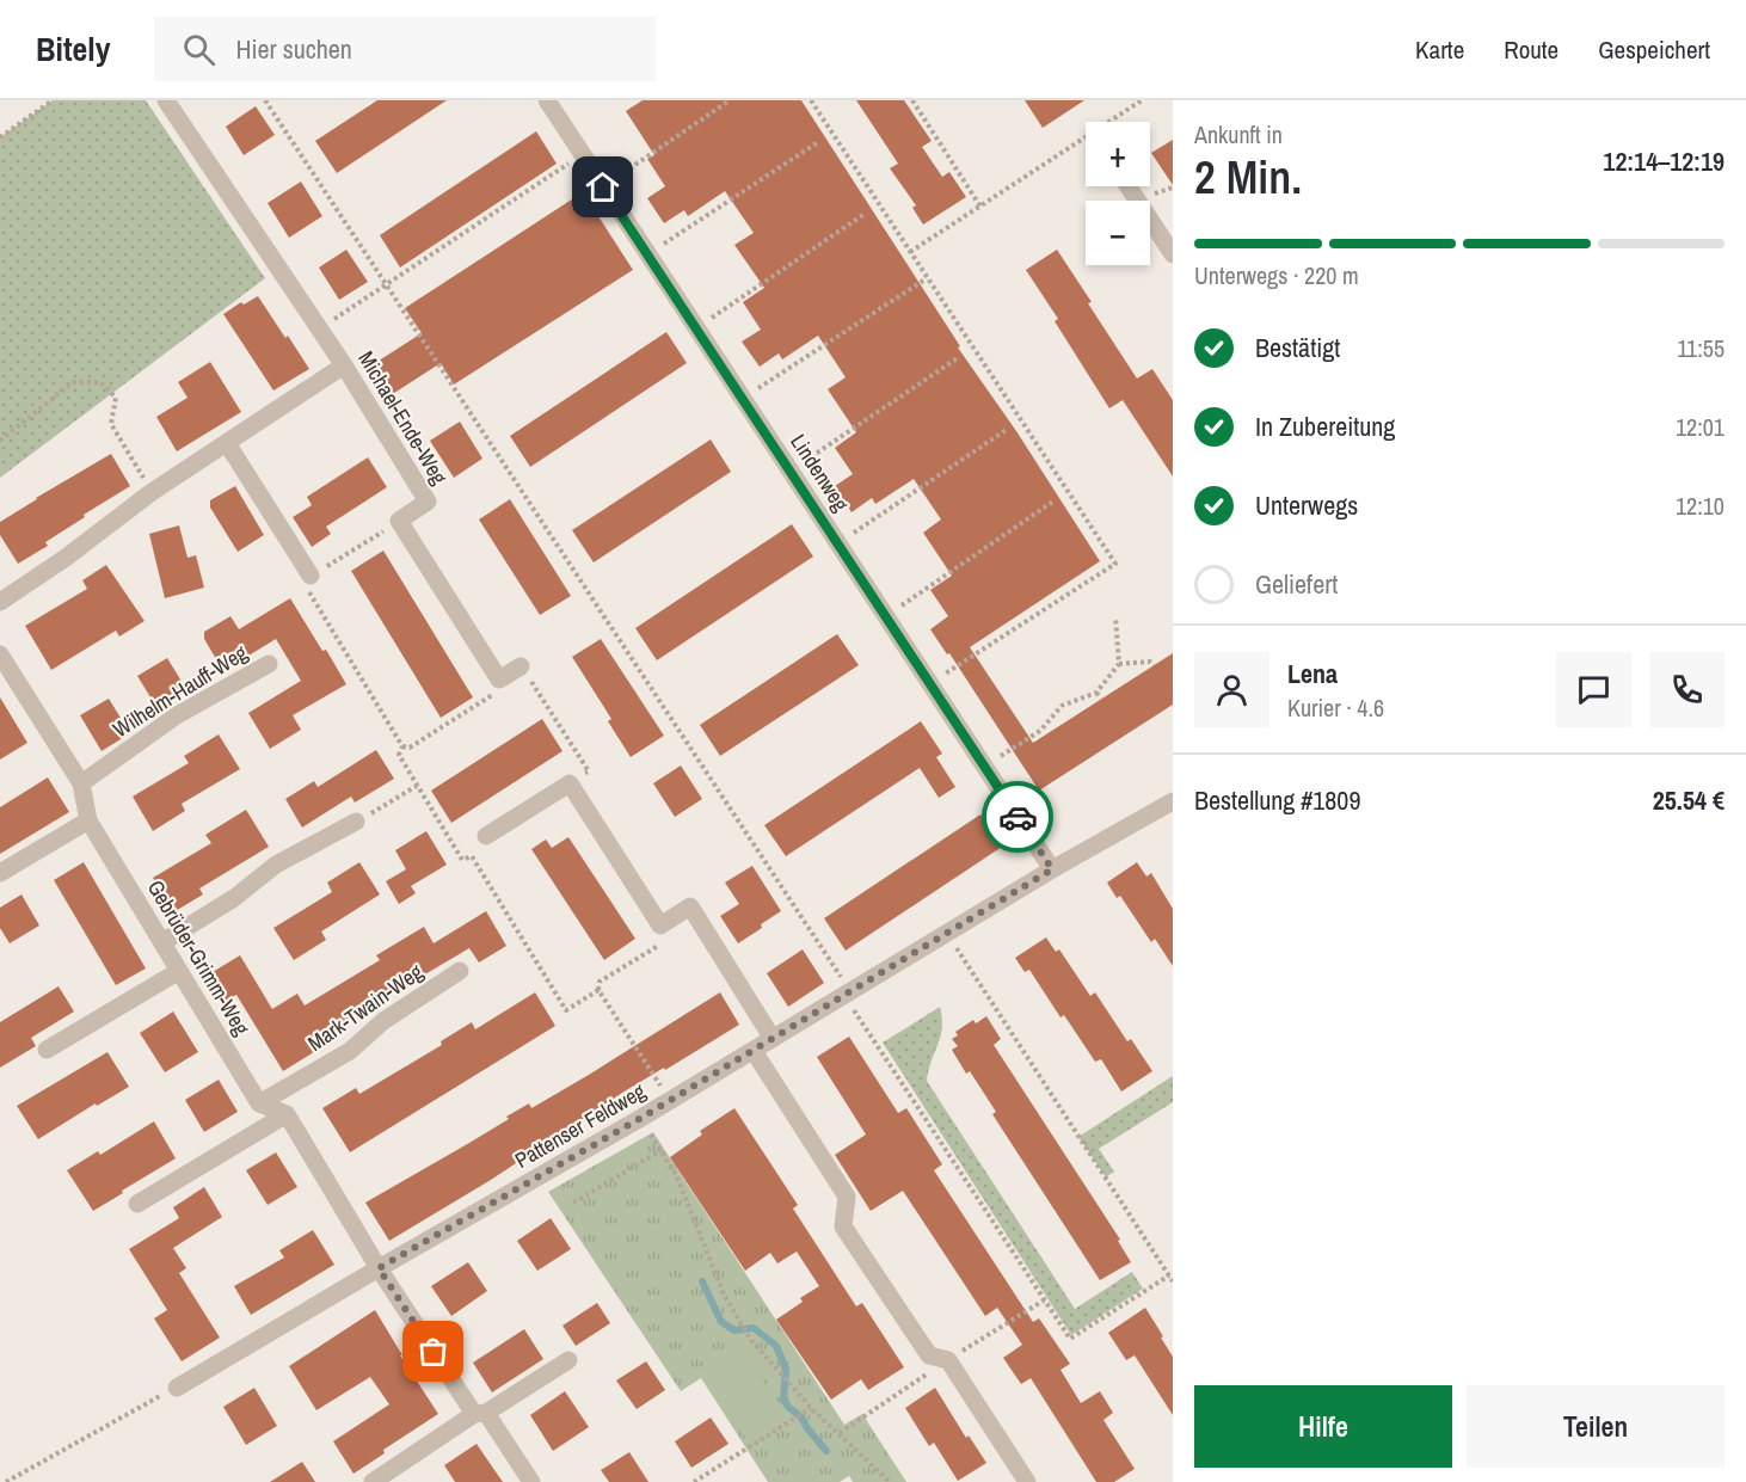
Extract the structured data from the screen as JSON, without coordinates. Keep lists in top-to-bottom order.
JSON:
{
  "streets": {
    "street": [
      "Michael-Ende-Weg",
      "Lindenweg",
      "Wilhelm-Hauff-Weg",
      "Gebrüder-Grimm-Weg",
      "Mark-Twain-Weg",
      "Pattenser Feldweg"
    ]
  },
  "crossings": [
    ["Lindenweg", "Pattenser Feldweg"],
    ["Wilhelm-Hauff-Weg", "Gebrüder-Grimm-Weg"],
    ["Gebrüder-Grimm-Weg", "Mark-Twain-Weg"]
  ],
  "page": {
    "header": "Bitely",
    "search": "Hier suchen",
    "nav": ["Karte", "Route", "Gespeichert"],
    "heading": ["2 Min.", "Ankunft in", "12:14–12:19"],
    "panel": [
      "Lena",
      "Kurier · 4.6",
      "Bestellung #1809",
      "25.54 €"
    ],
    "map_buttons": ["+", "−"],
    "bar": "Unterwegs · 220 m",
    "list": [
      ["Bestätigt", "11:55"],
      ["In Zubereitung", "12:01"],
      ["Unterwegs", "12:10"],
      "Geliefert"
    ],
    "buttons": ["Hilfe", "Teilen"]
  }
}
